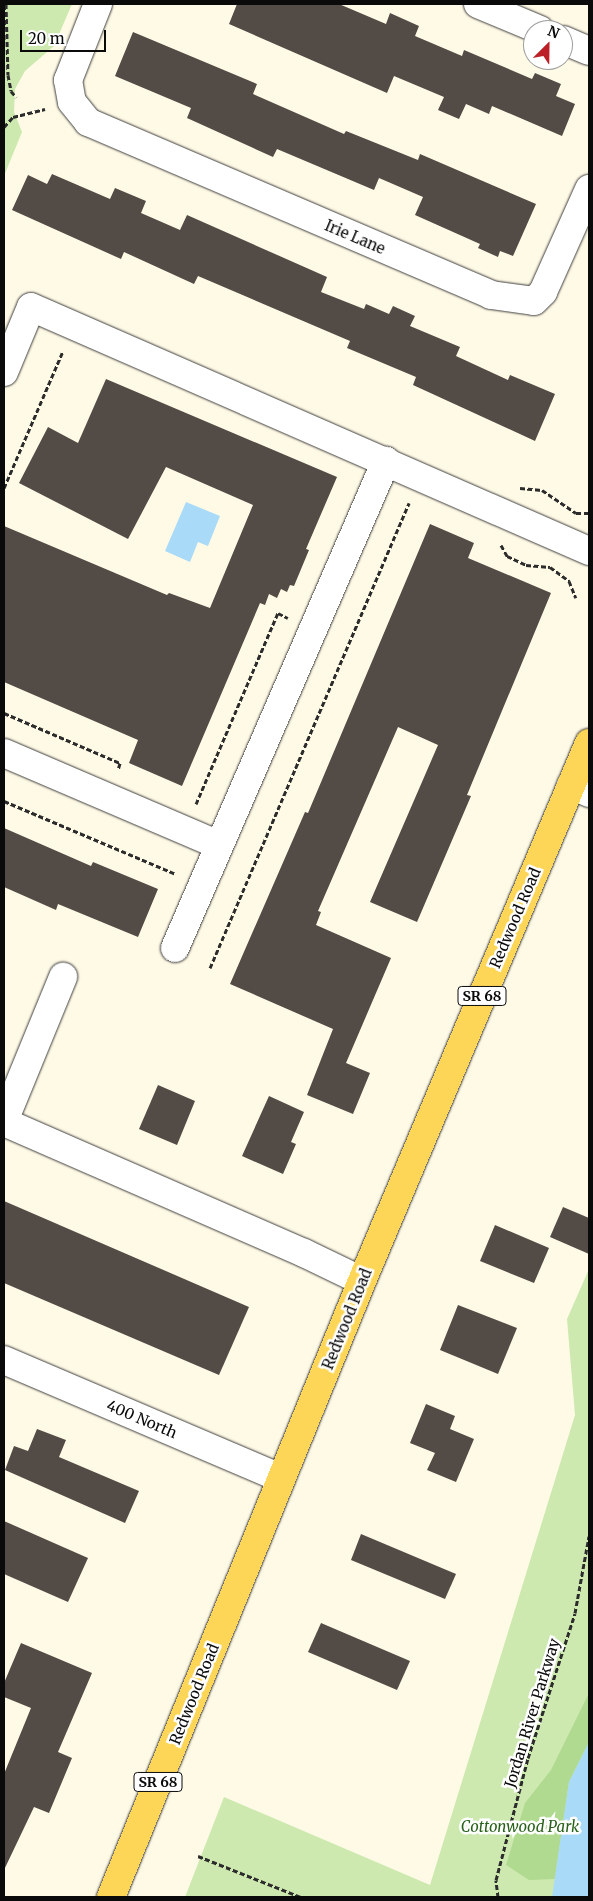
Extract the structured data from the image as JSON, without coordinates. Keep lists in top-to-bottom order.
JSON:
{
  "streets": {
    "main road": ["Redwood Road", "SR 68"],
    "street": ["Irie Lane", "400 North"],
    "path": ["Jordan River Parkway"]
  },
  "crossings": [
    ["Redwood Road", "400 North"]
  ],
  "parks": ["Cottonwood Park"],
  "scale_bar": "20 m",
  "north": "top right"
}
